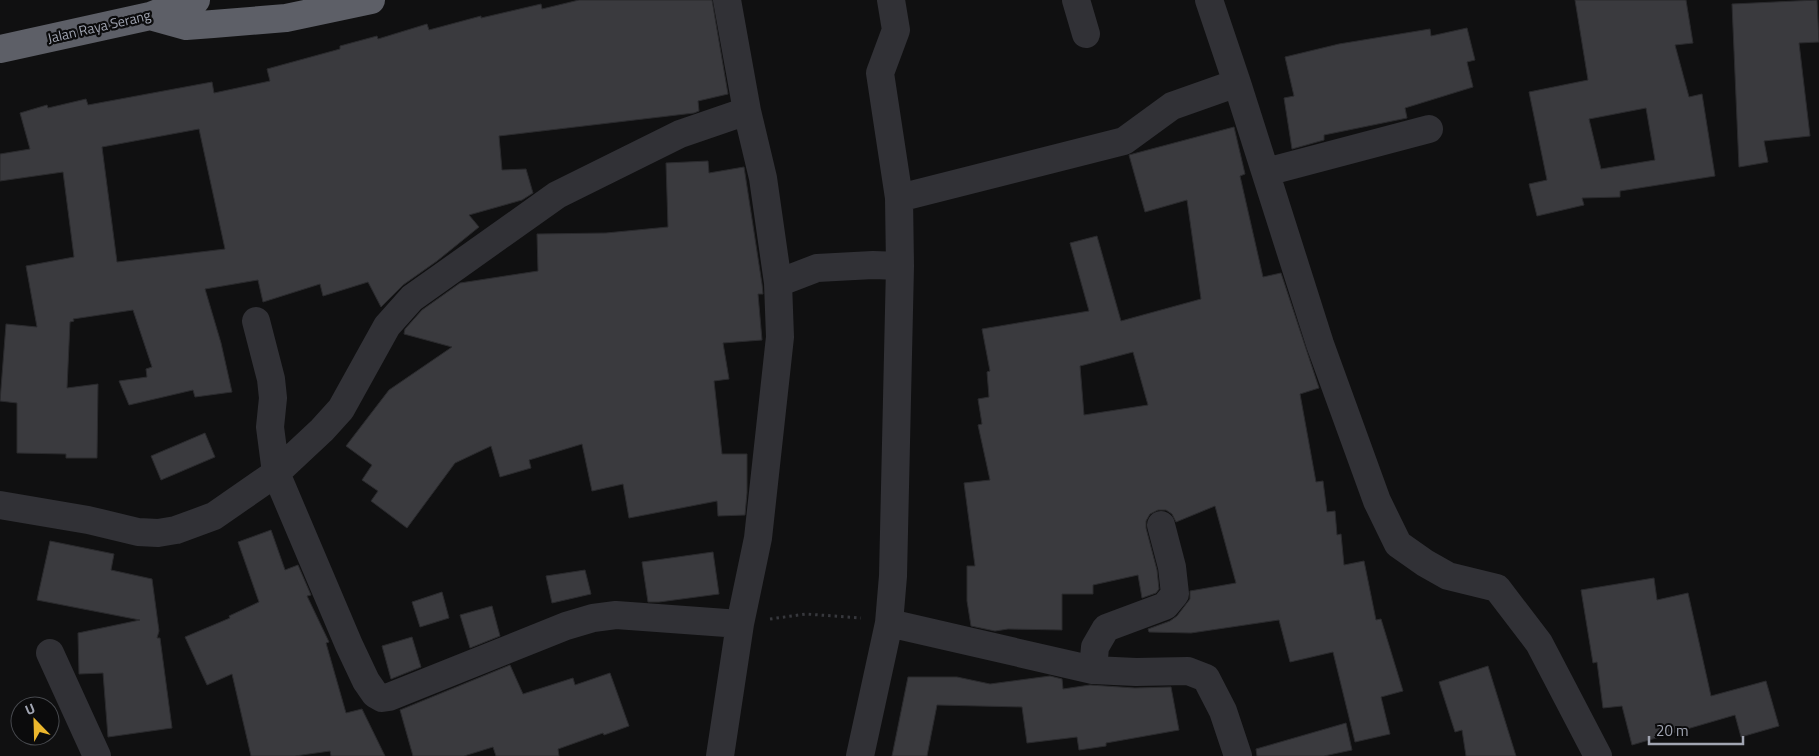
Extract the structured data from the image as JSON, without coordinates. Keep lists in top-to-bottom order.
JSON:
{
  "streets": {
    "highway": ["Jalan Raya Serang"]
  },
  "scale_bar": "20 m",
  "north": "top left"
}
